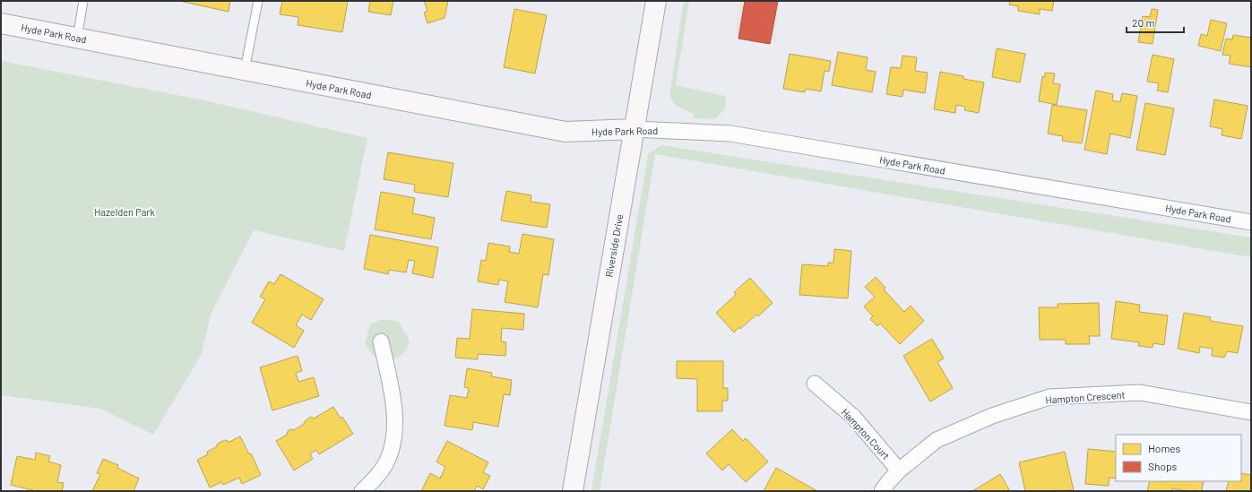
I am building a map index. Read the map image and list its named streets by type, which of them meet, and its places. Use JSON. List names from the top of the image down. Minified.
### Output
{"streets":{"main road":["Hyde Park Road","Riverside Drive"],"street":["Hampton Crescent","Hampton Court"]},"crossings":[["Hyde Park Road","Riverside Drive"],["Hampton Crescent","Hampton Court"]],"parks":["Hazelden Park"],"legend":["Homes","Shops"],"scale_bar":"20 m"}
